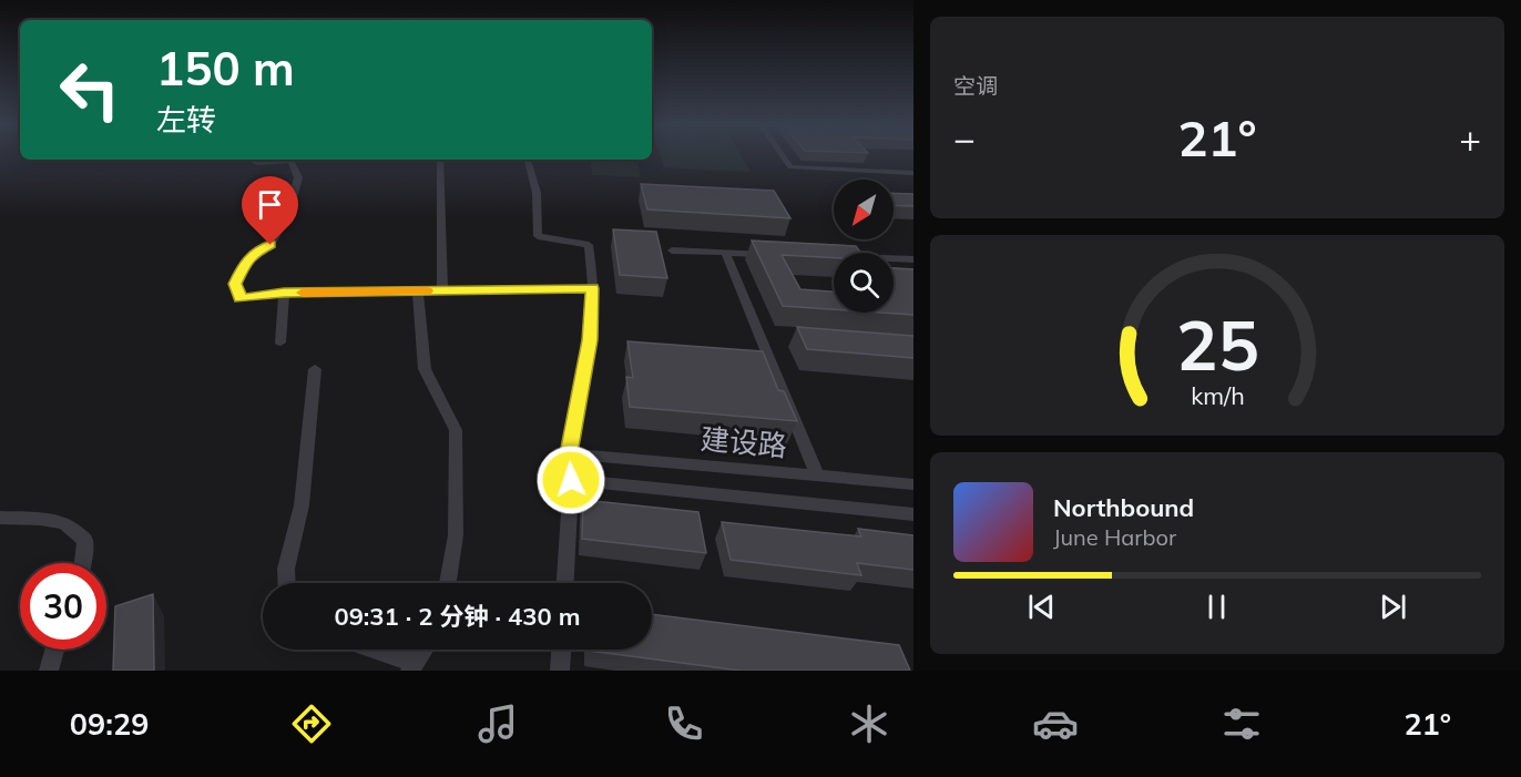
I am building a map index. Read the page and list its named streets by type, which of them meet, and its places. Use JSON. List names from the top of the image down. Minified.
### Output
{"streets":{"street":["建设路"]},"north":"bottom left","page":{"tile":"空调","turn":["150 m","左转"],"heat":["−","21°","+"],"song":["Northbound","June Harbor"],"limit":"30","trip":"09:31 · 2 分钟 · 430 m","tabs":["09:29","21°"],"gauge":["25","km/h"]}}
